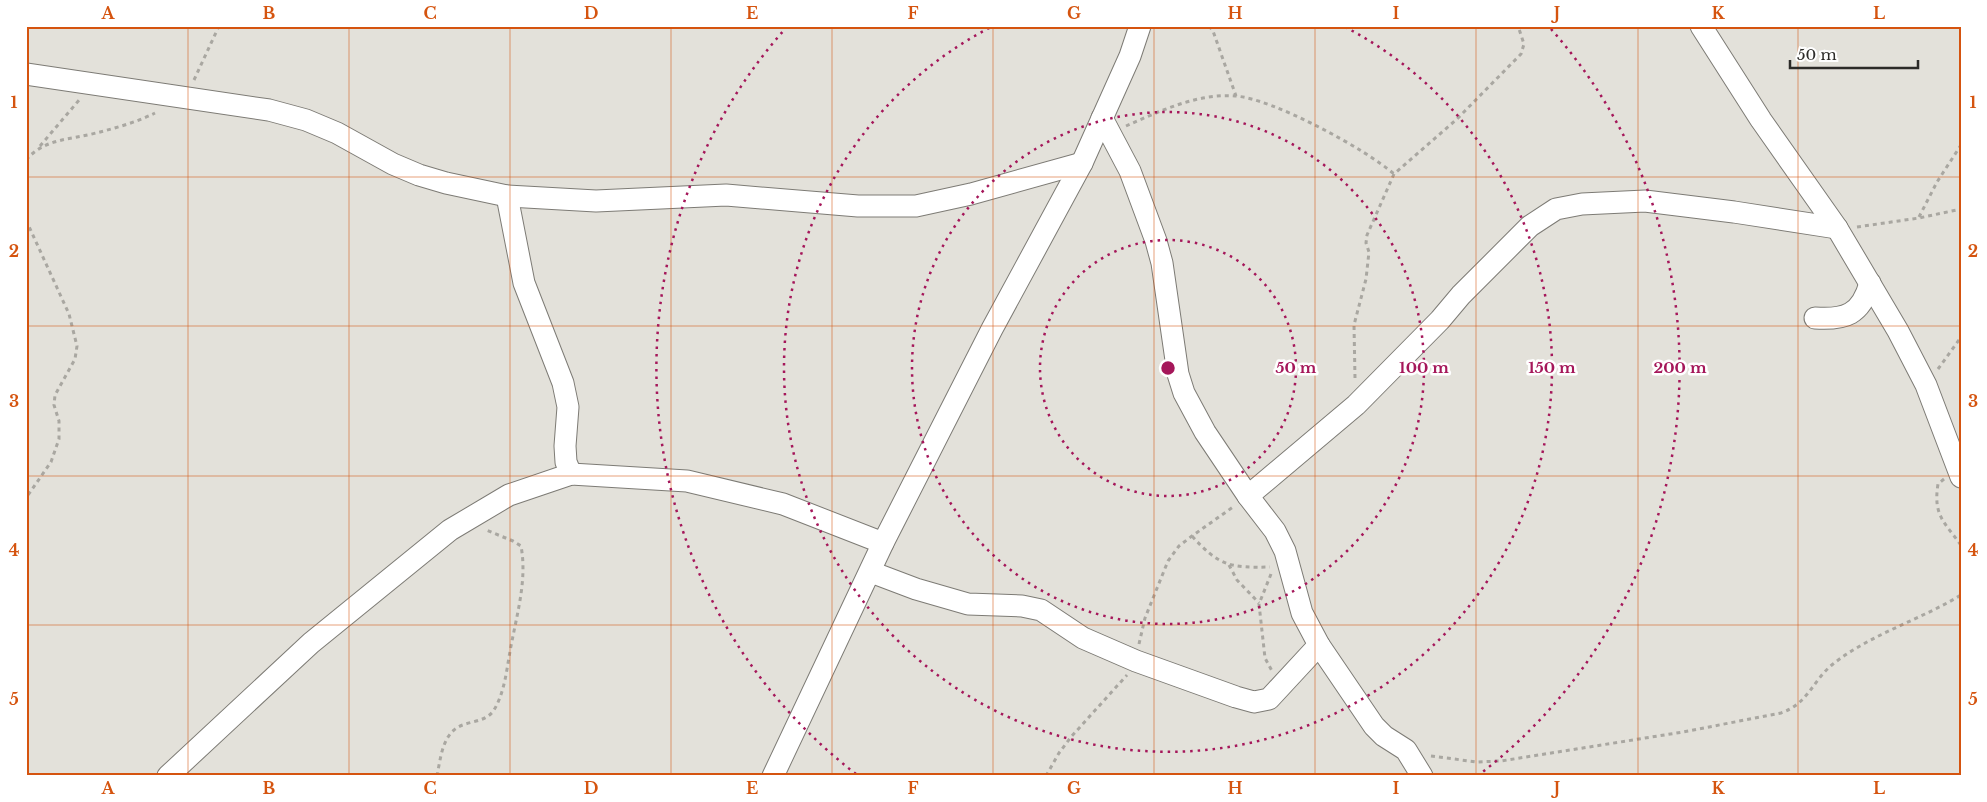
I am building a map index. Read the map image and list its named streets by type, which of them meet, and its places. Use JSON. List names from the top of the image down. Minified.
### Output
{"scale_bar":"50 m","grid":{"columns":["A","B","C","D","E","F","G","H","I","J","K","L"],"rows":["1","2","3","4","5"]},"rings":["50 m","100 m","150 m","200 m"]}
